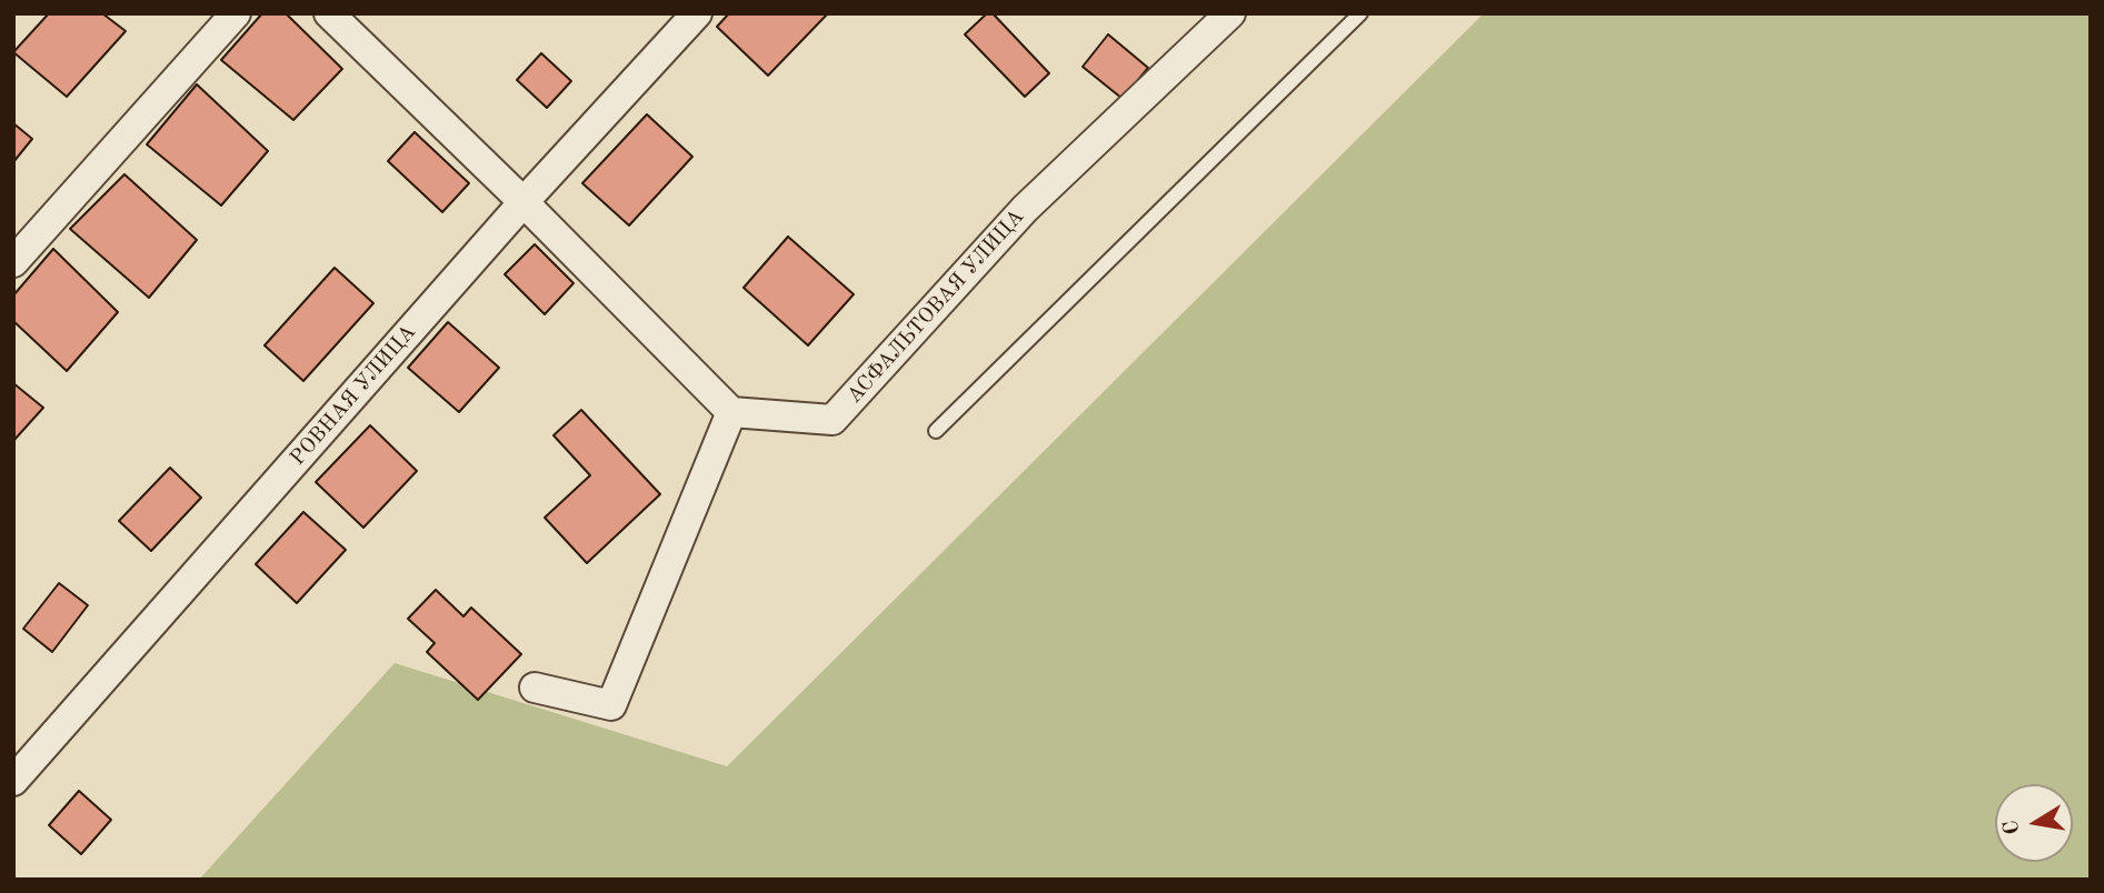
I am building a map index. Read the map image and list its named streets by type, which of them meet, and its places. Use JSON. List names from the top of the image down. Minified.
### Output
{"streets":{"street":["АСФАЛЬТОВАЯ УЛИЦА","РОВНАЯ УЛИЦА"]},"north":"left"}
